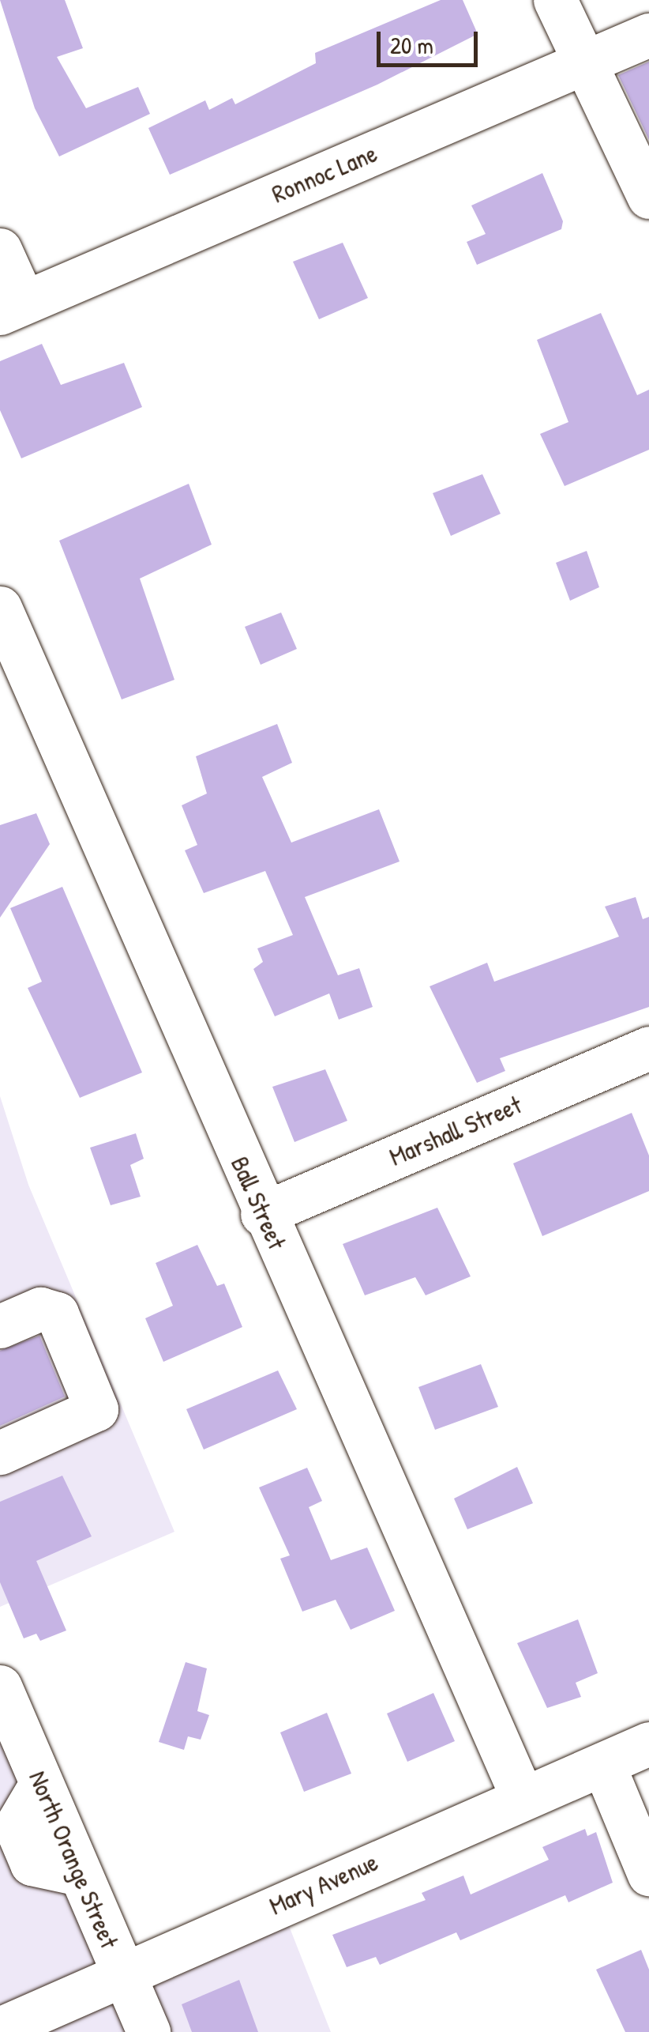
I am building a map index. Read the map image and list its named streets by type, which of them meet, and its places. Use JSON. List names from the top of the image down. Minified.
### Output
{"streets":{"street":["Ronnoc Lane","Marshall Street","Ball Street","North Orange Street","Mary Avenue"]},"crossings":[["Marshall Street","Ball Street"],["Ball Street","Mary Avenue"],["North Orange Street","Mary Avenue"]],"scale_bar":"20 m"}
